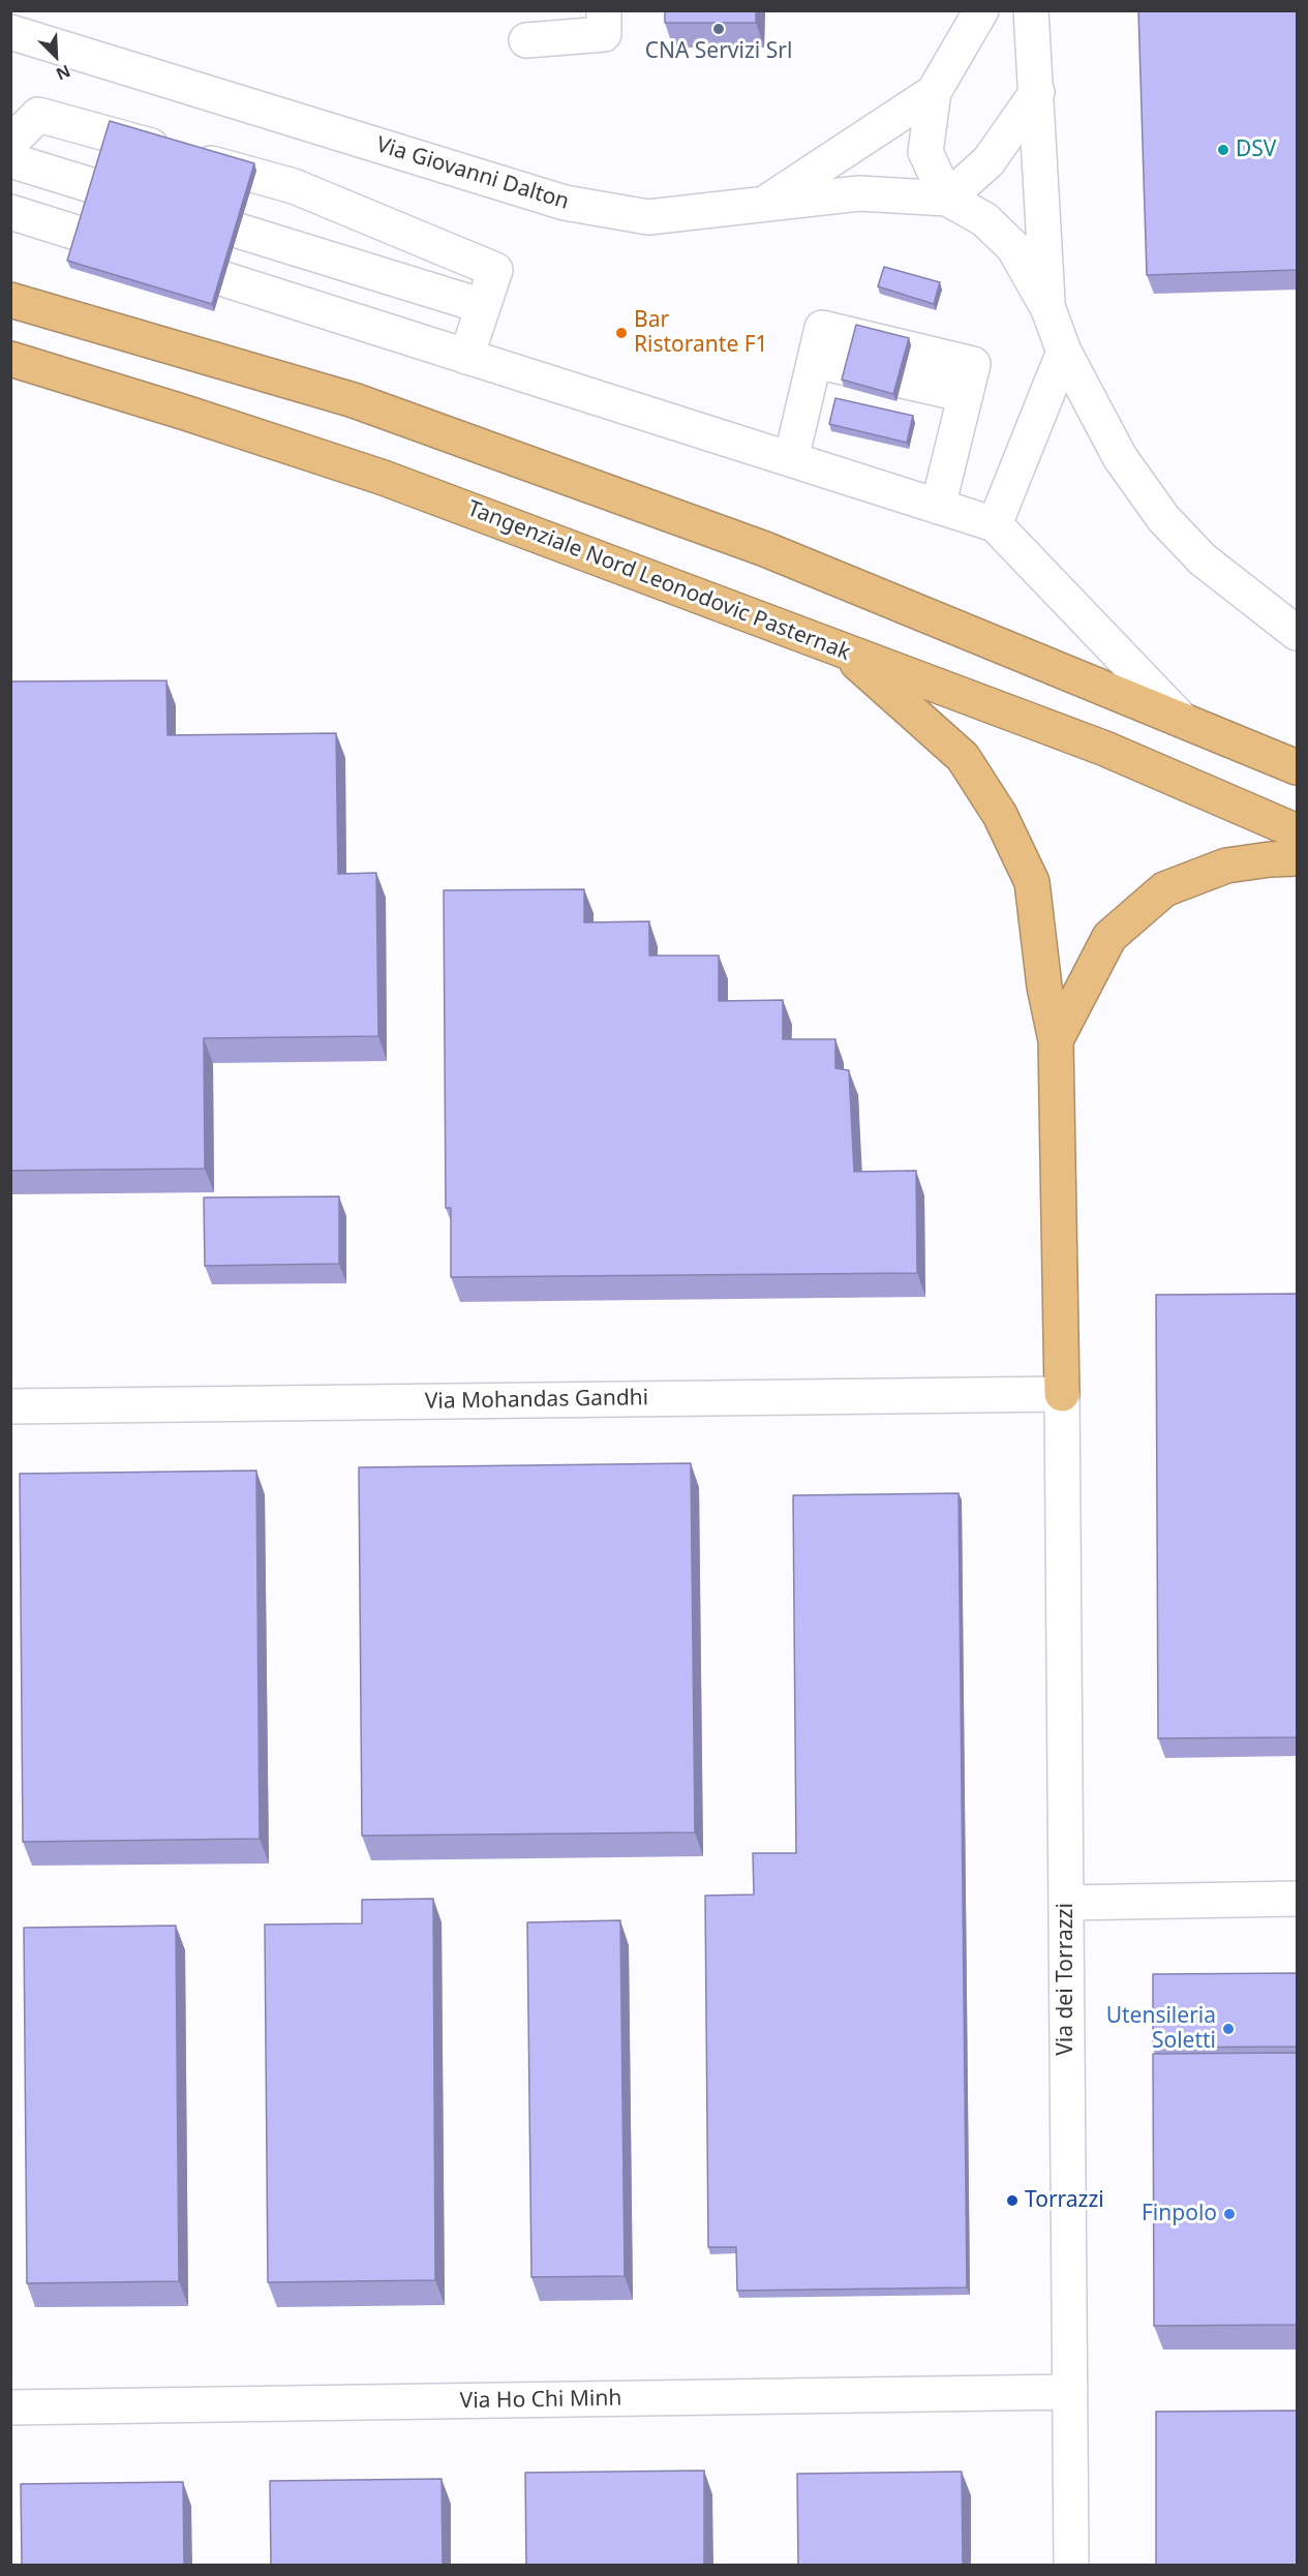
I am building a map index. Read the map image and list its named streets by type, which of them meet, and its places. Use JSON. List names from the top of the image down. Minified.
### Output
{"streets":{"highway":["Tangenziale Nord Leonodovic Pasternak"],"street":["Via Giovanni Dalton","Via Mohandas Gandhi","Via dei Torrazzi","Via Ho Chi Minh"]},"crossings":[["Via Mohandas Gandhi","Via dei Torrazzi"],["Via dei Torrazzi","Via Ho Chi Minh"]],"places":["CNA Servizi Srl","DSV","Bar Ristorante F1","Utensileria Soletti","Torrazzi","Finpolo"],"north":"bottom right"}
